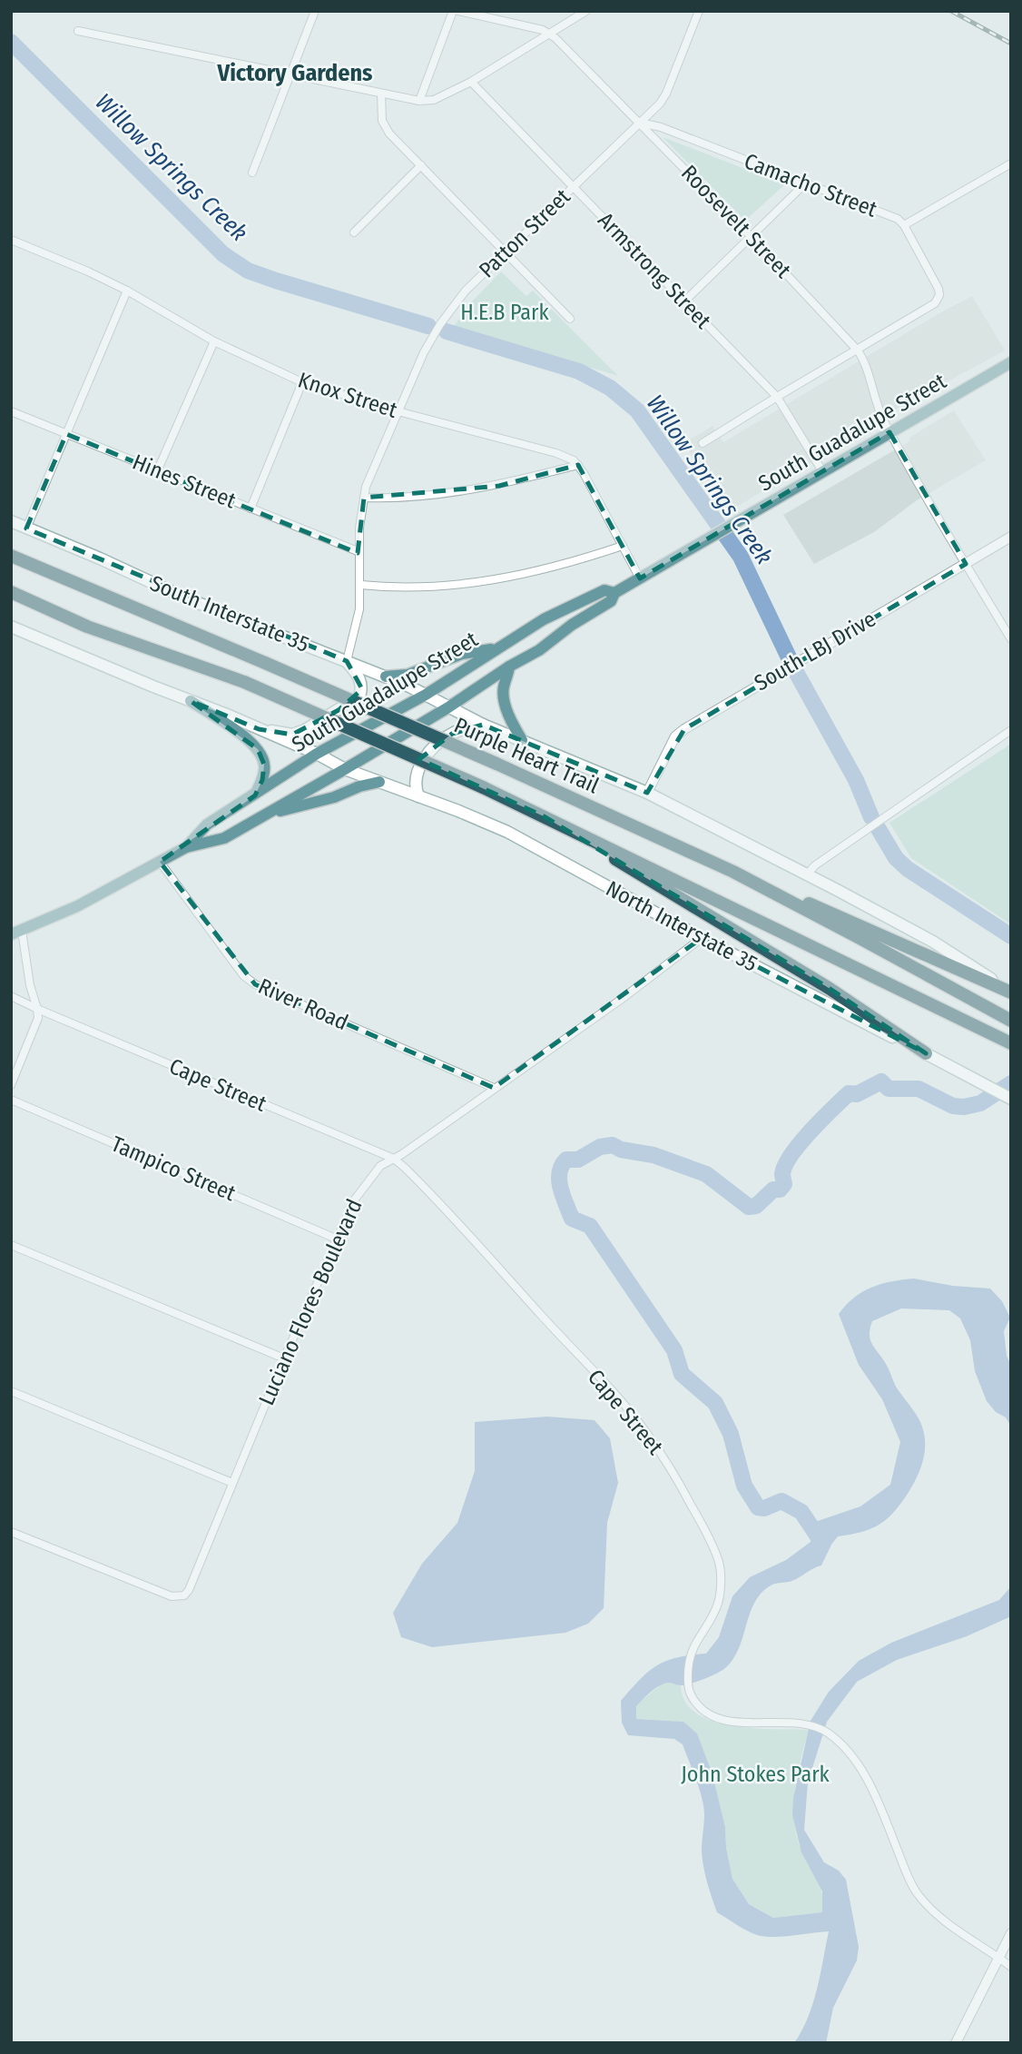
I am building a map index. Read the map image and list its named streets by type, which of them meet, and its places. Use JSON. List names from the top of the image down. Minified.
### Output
{"streets":{"highway":["Purple Heart Trail"],"main road":["South Guadalupe Street","South Interstate 35","North Interstate 35"],"street":["Camacho Street","Roosevelt Street","Patton Street","Armstrong Street","Knox Street","Hines Street","South LBJ Drive","River Road","Cape Street","Tampico Street","Luciano Flores Boulevard"]},"crossings":[["Camacho Street","Roosevelt Street"],["Camacho Street","Patton Street"],["Roosevelt Street","Patton Street"],["Roosevelt Street","South Guadalupe Street"],["Roosevelt Street","South LBJ Drive"],["Patton Street","Armstrong Street"],["Patton Street","Knox Street"],["Patton Street","Hines Street"],["Patton Street","South Interstate 35"],["Armstrong Street","South Guadalupe Street"],["South Guadalupe Street","South Interstate 35"],["South Guadalupe Street","North Interstate 35"],["South Guadalupe Street","River Road"],["North Interstate 35","Luciano Flores Boulevard"],["River Road","Luciano Flores Boulevard"],["Cape Street","Luciano Flores Boulevard"],["Tampico Street","Luciano Flores Boulevard"]],"districts":["Victory Gardens"],"water":["Willow Springs Creek"],"parks":["H.E.B Park","John Stokes Park"]}
